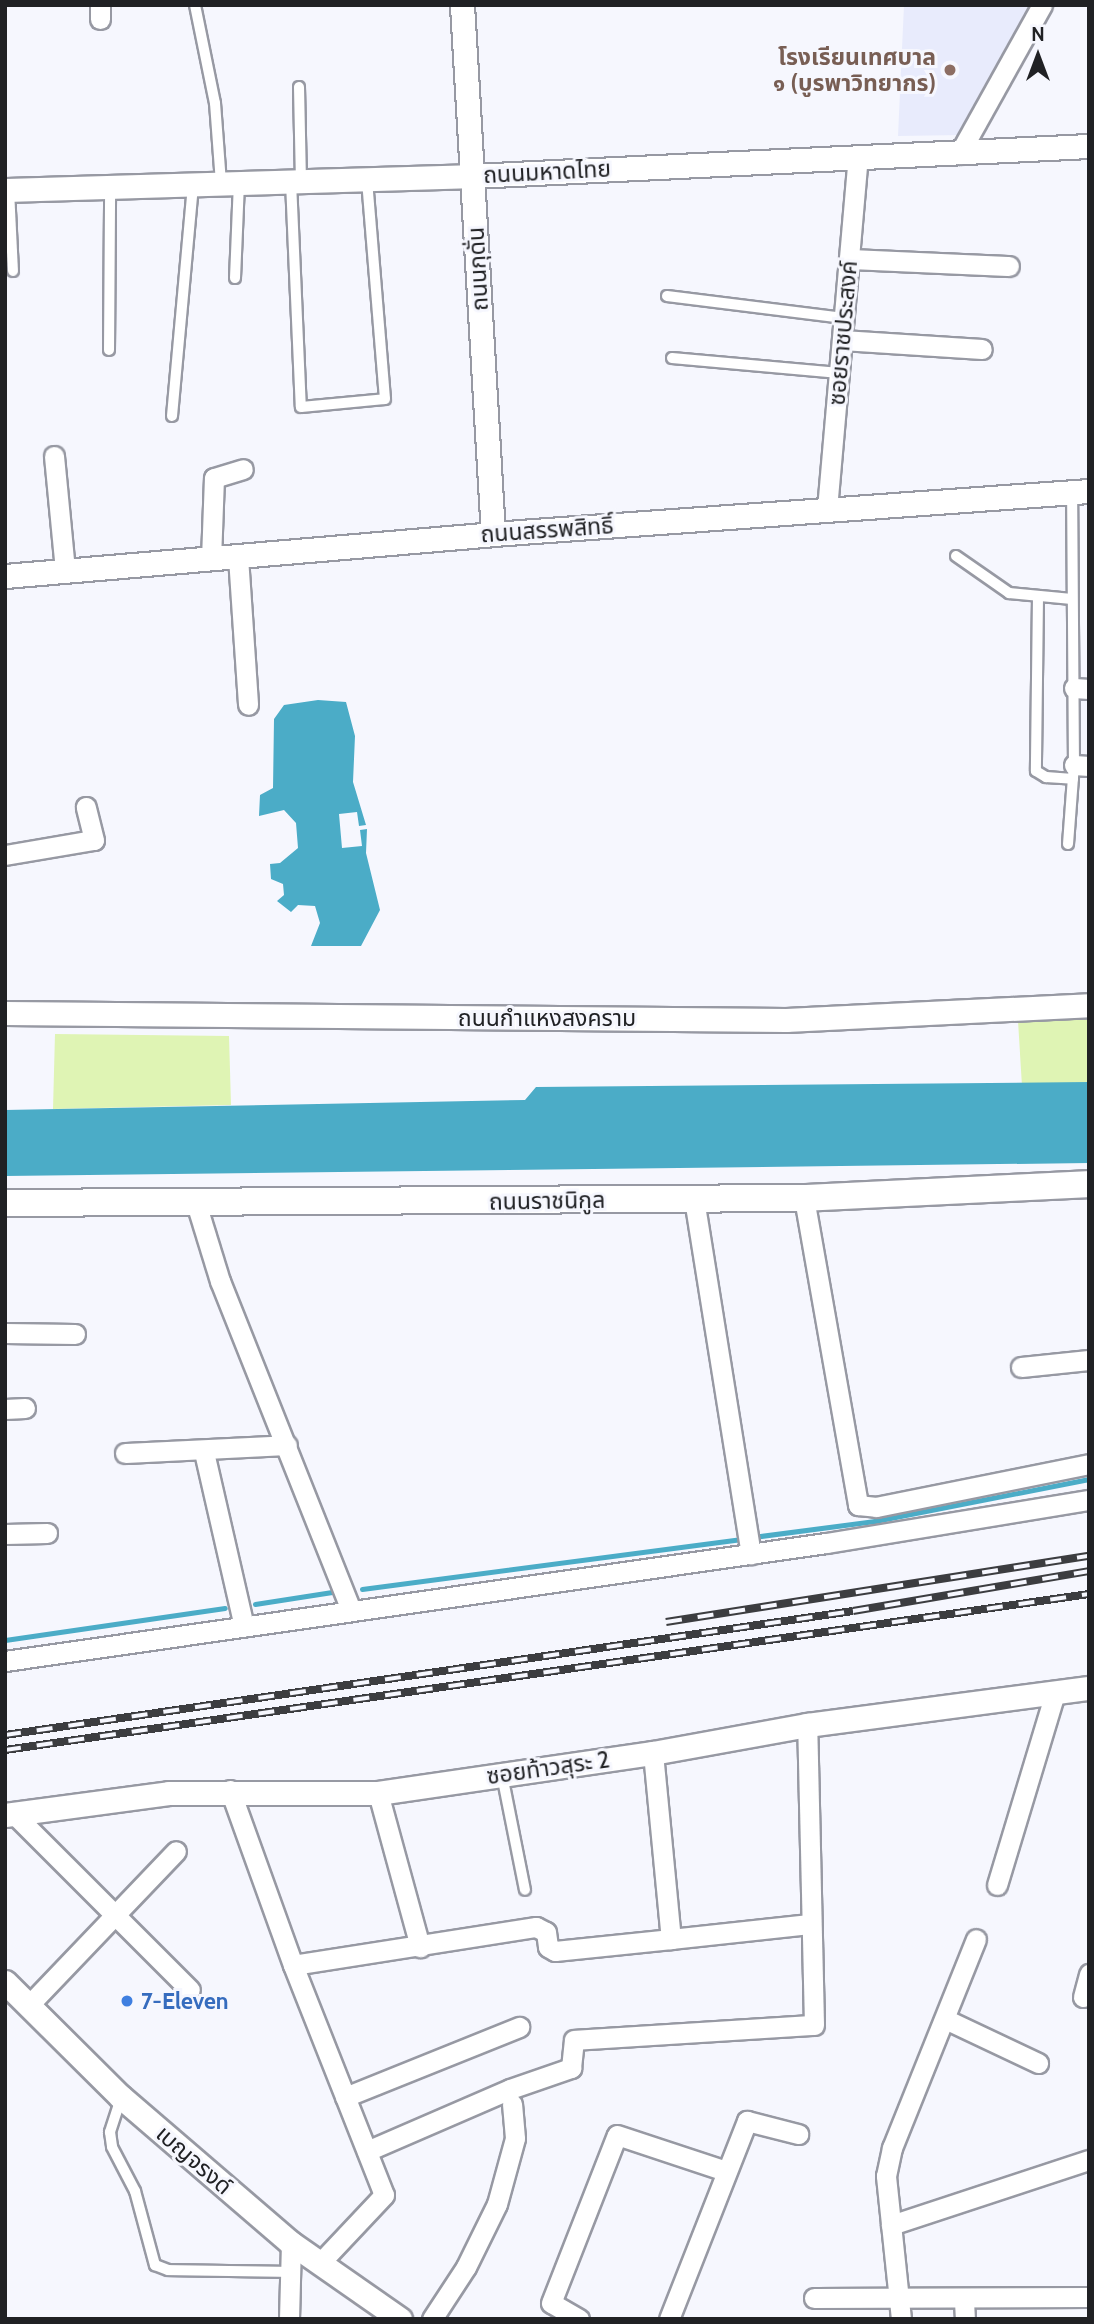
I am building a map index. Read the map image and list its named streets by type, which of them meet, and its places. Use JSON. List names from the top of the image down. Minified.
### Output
{"streets":{"main road":["ถนนราชนิกูล"],"street":["ถนนมหาดไทย","ถนนกุดั่น","ซอยราชประสงค์","ถนนสรรพสิทธิ์","ถนนกำแหงสงคราม","ซอยท้าวสุระ 2","เบญจรงด์"]},"crossings":[["ถนนมหาดไทย","ถนนกุดั่น"],["ถนนมหาดไทย","ซอยราชประสงค์"],["ถนนกุดั่น","ถนนสรรพสิทธิ์"],["ซอยราชประสงค์","ถนนสรรพสิทธิ์"]],"places":["โรงเรียนเทศบาล ๑ (บูรพาวิทยากร)","7-Eleven"],"north":"top"}
